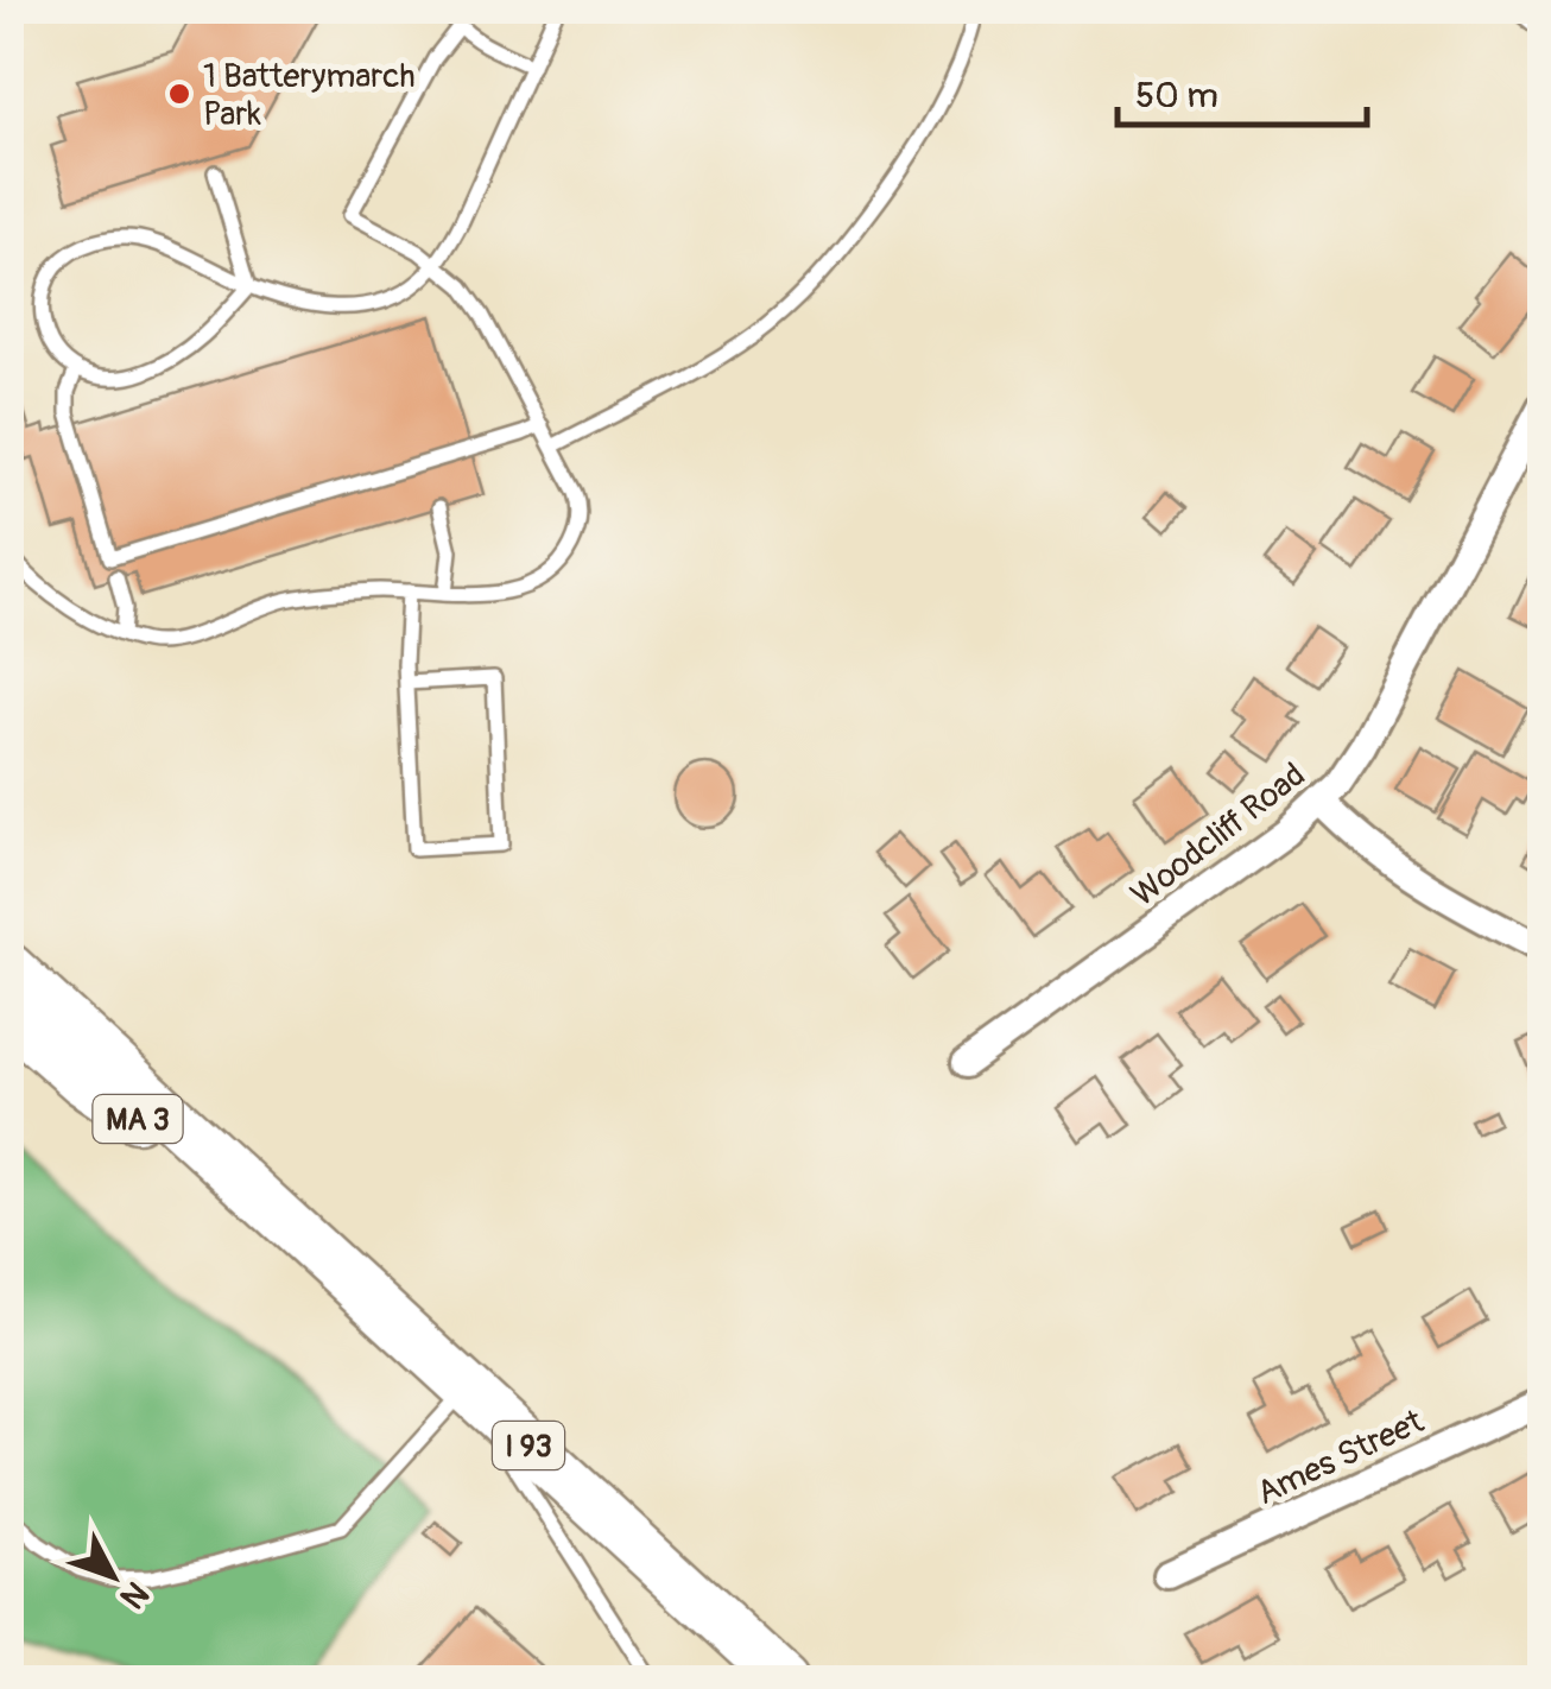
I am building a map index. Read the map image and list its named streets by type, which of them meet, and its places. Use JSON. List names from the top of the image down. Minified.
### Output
{"streets":{"highway":["MA 3","I 93"],"street":["Woodcliff Road","Ames Street"]},"crossings":[["MA 3","I 93"]],"places":["1 Batterymarch Park"],"scale_bar":"50 m","north":"bottom right"}
